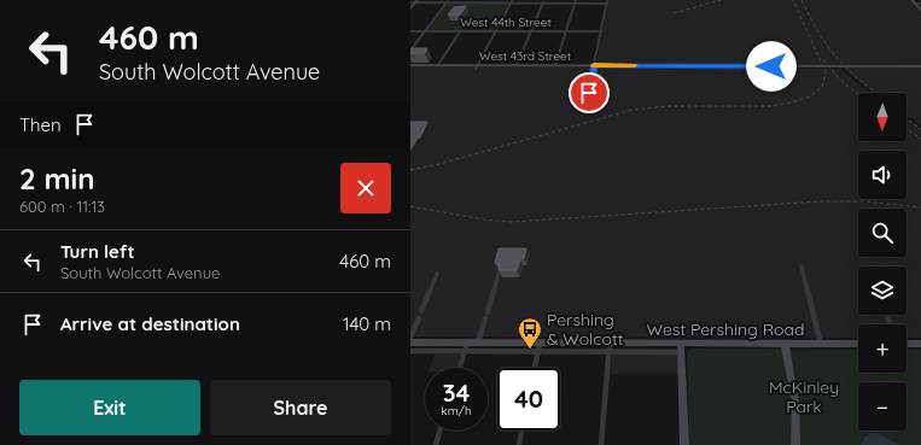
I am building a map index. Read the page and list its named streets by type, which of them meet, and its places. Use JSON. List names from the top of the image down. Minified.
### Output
{"streets":{"street":["West 44th Street","West 43rd Street","West Pershing Road"]},"parks":["McKinley Park"],"places":{"bus stop":["Pershing & Wolcott"]},"north":"bottom","page":{"turn":["460 m","South Wolcott Avenue"],"map_buttons":["+","−"],"then":"Then","heading":["2 min","600 m · 11:13"],"list":[{"name":"Turn left","note":"South Wolcott Avenue","value":"460 m"},{"name":"Arrive at destination","value":"140 m"}],"speed":"34 km/h","limit":"40","buttons":["Exit","Share"]}}
